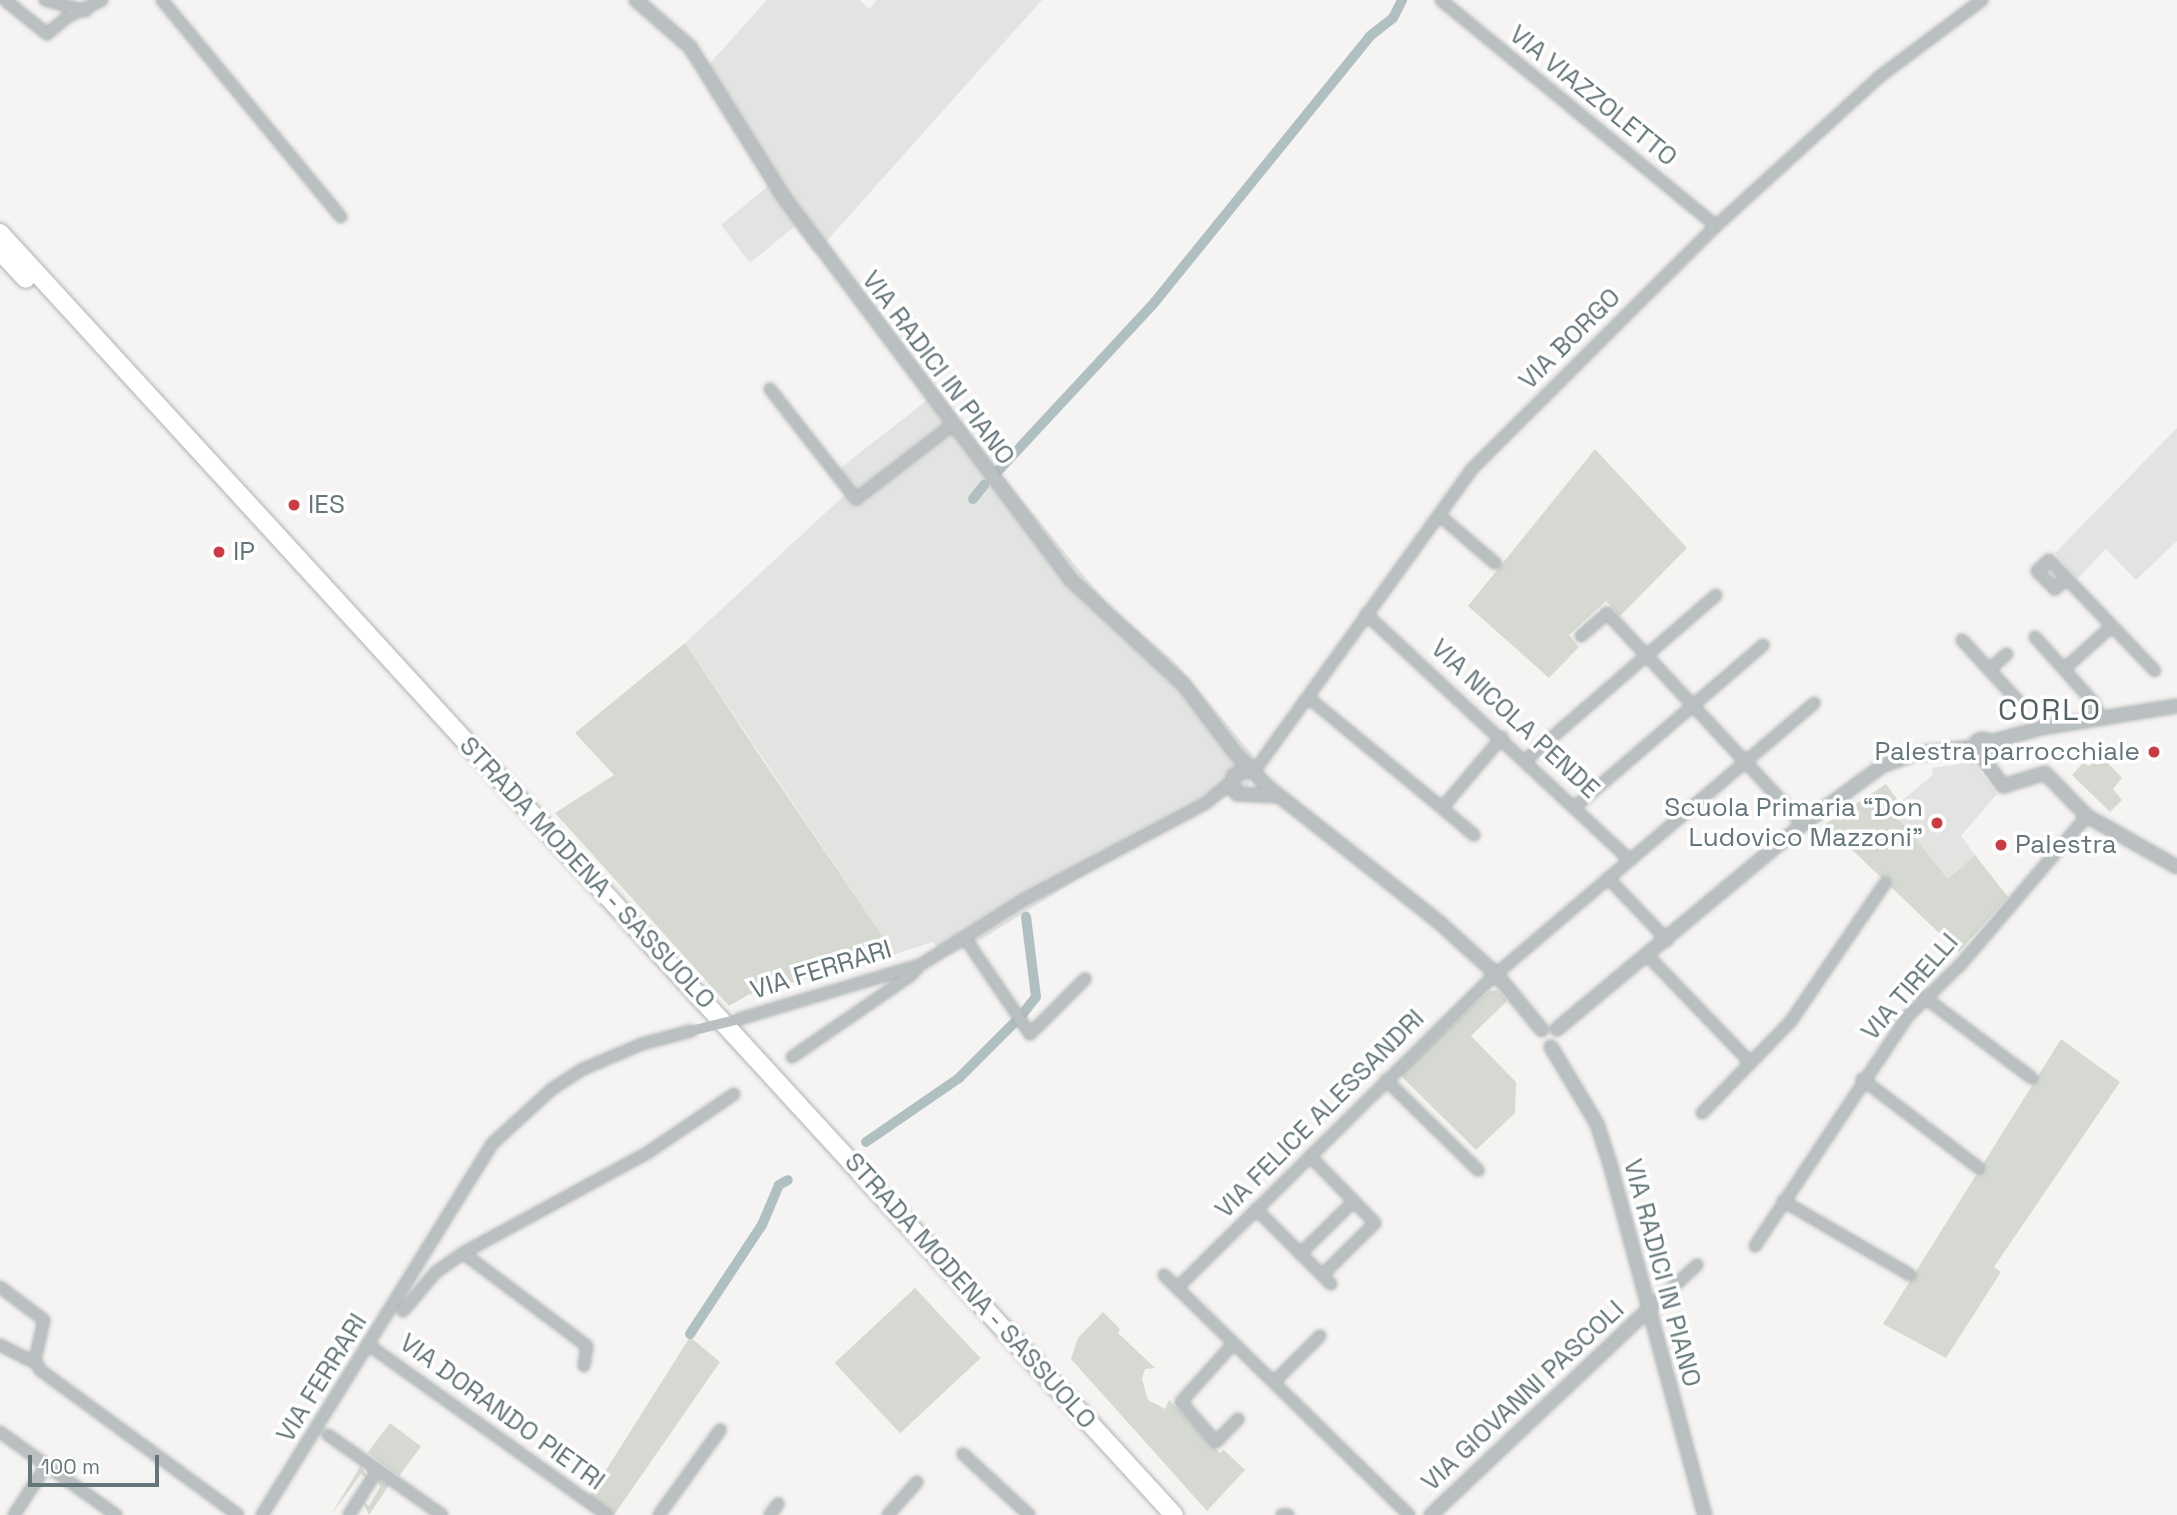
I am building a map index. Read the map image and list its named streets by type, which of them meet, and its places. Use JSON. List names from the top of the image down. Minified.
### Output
{"streets":{"highway":["STRADA MODENA - SASSUOLO"],"street":["VIA VIAZZOLETTO","VIA BORGO","VIA RADICI IN PIANO","VIA NICOLA PENDE","VIA FERRARI","VIA TIRELLI","VIA FELICE ALESSANDRI","VIA GIOVANNI PASCOLI","VIA DORANDO PIETRI"]},"crossings":[["VIA VIAZZOLETTO","VIA BORGO"],["VIA BORGO","VIA RADICI IN PIANO"],["VIA BORGO","VIA NICOLA PENDE"],["VIA RADICI IN PIANO","VIA FERRARI"],["VIA RADICI IN PIANO","VIA FELICE ALESSANDRI"],["VIA RADICI IN PIANO","VIA GIOVANNI PASCOLI"],["VIA NICOLA PENDE","VIA FELICE ALESSANDRI"],["VIA FERRARI","VIA DORANDO PIETRI"]],"districts":["CORLO"],"places":["IES","IP","Palestra parrocchiale","Scuola Primaria “Don Ludovico Mazzoni”","Palestra"],"scale_bar":"100 m"}
